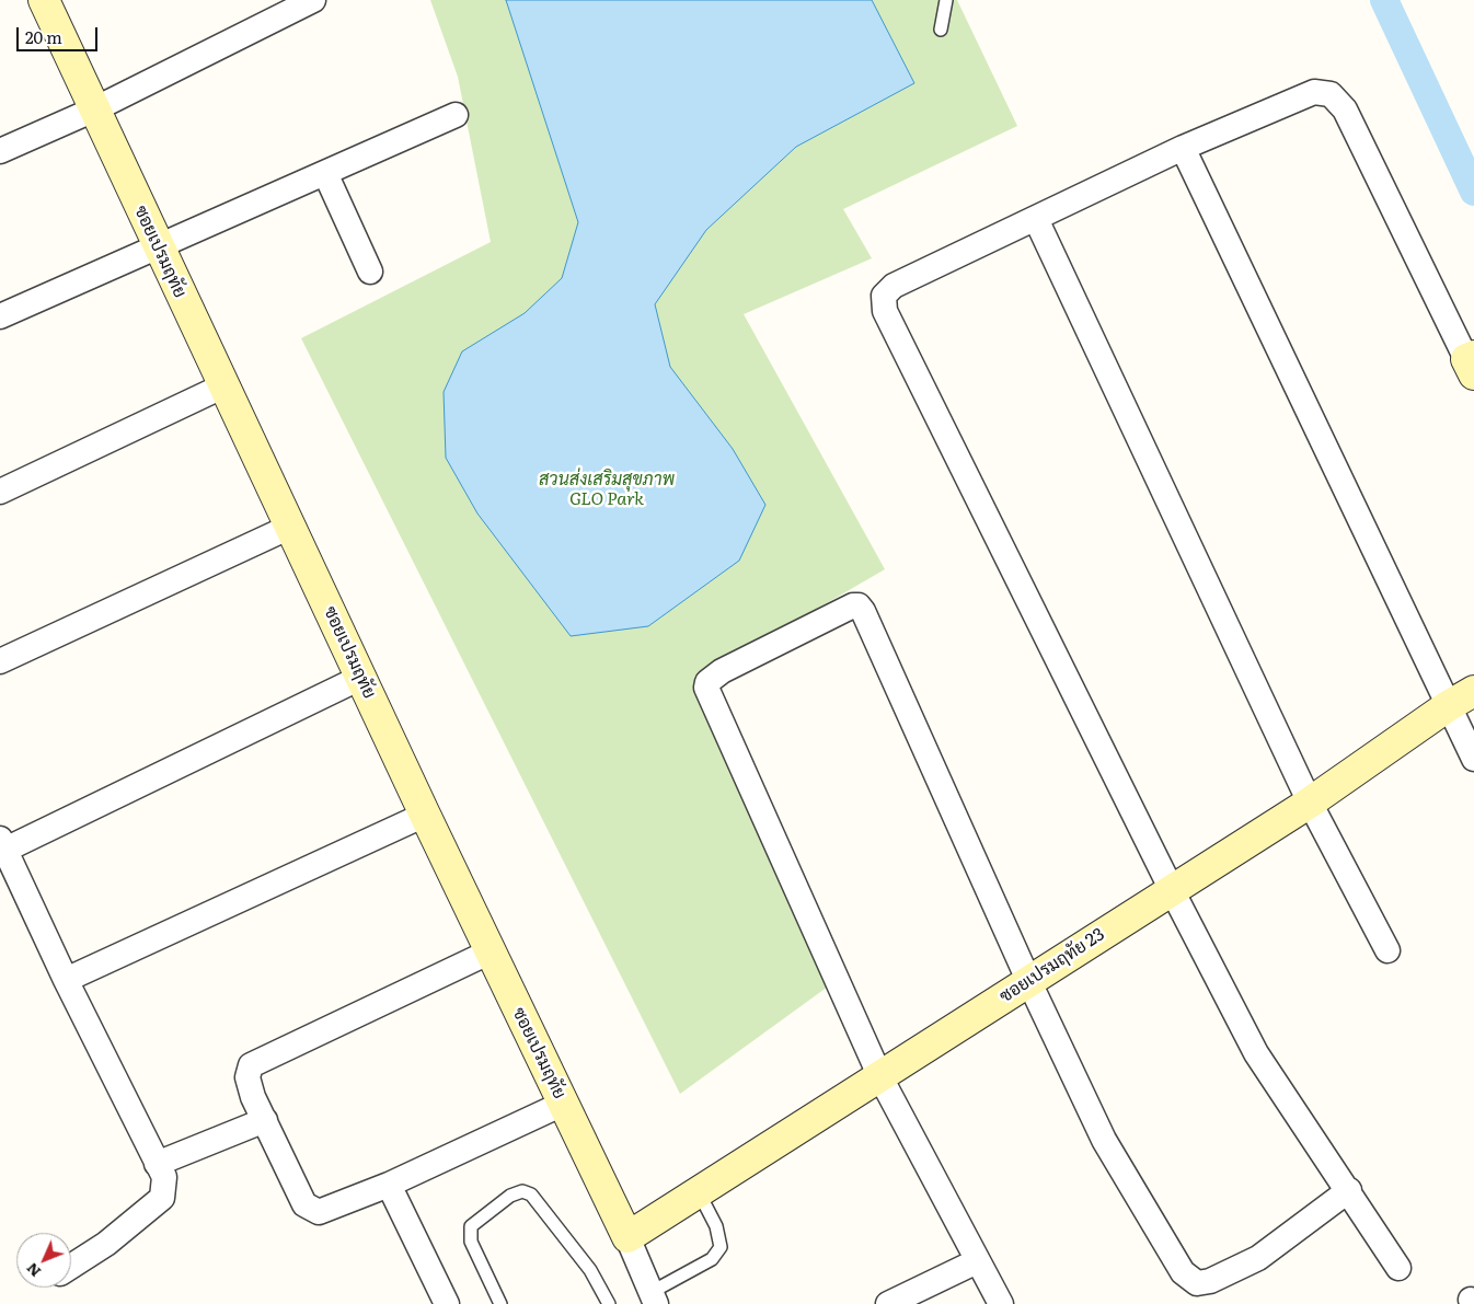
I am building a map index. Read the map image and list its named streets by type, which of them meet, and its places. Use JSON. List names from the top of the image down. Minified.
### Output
{"streets":{"street":["ซอยเปรมฤทัย","ซอยเปรมฤทัย 23"]},"crossings":[["ซอยเปรมฤทัย","ซอยเปรมฤทัย 23"]],"parks":["สวนส่งเสริมสุขภาพ GLO Park"],"scale_bar":"20 m","north":"bottom left"}
